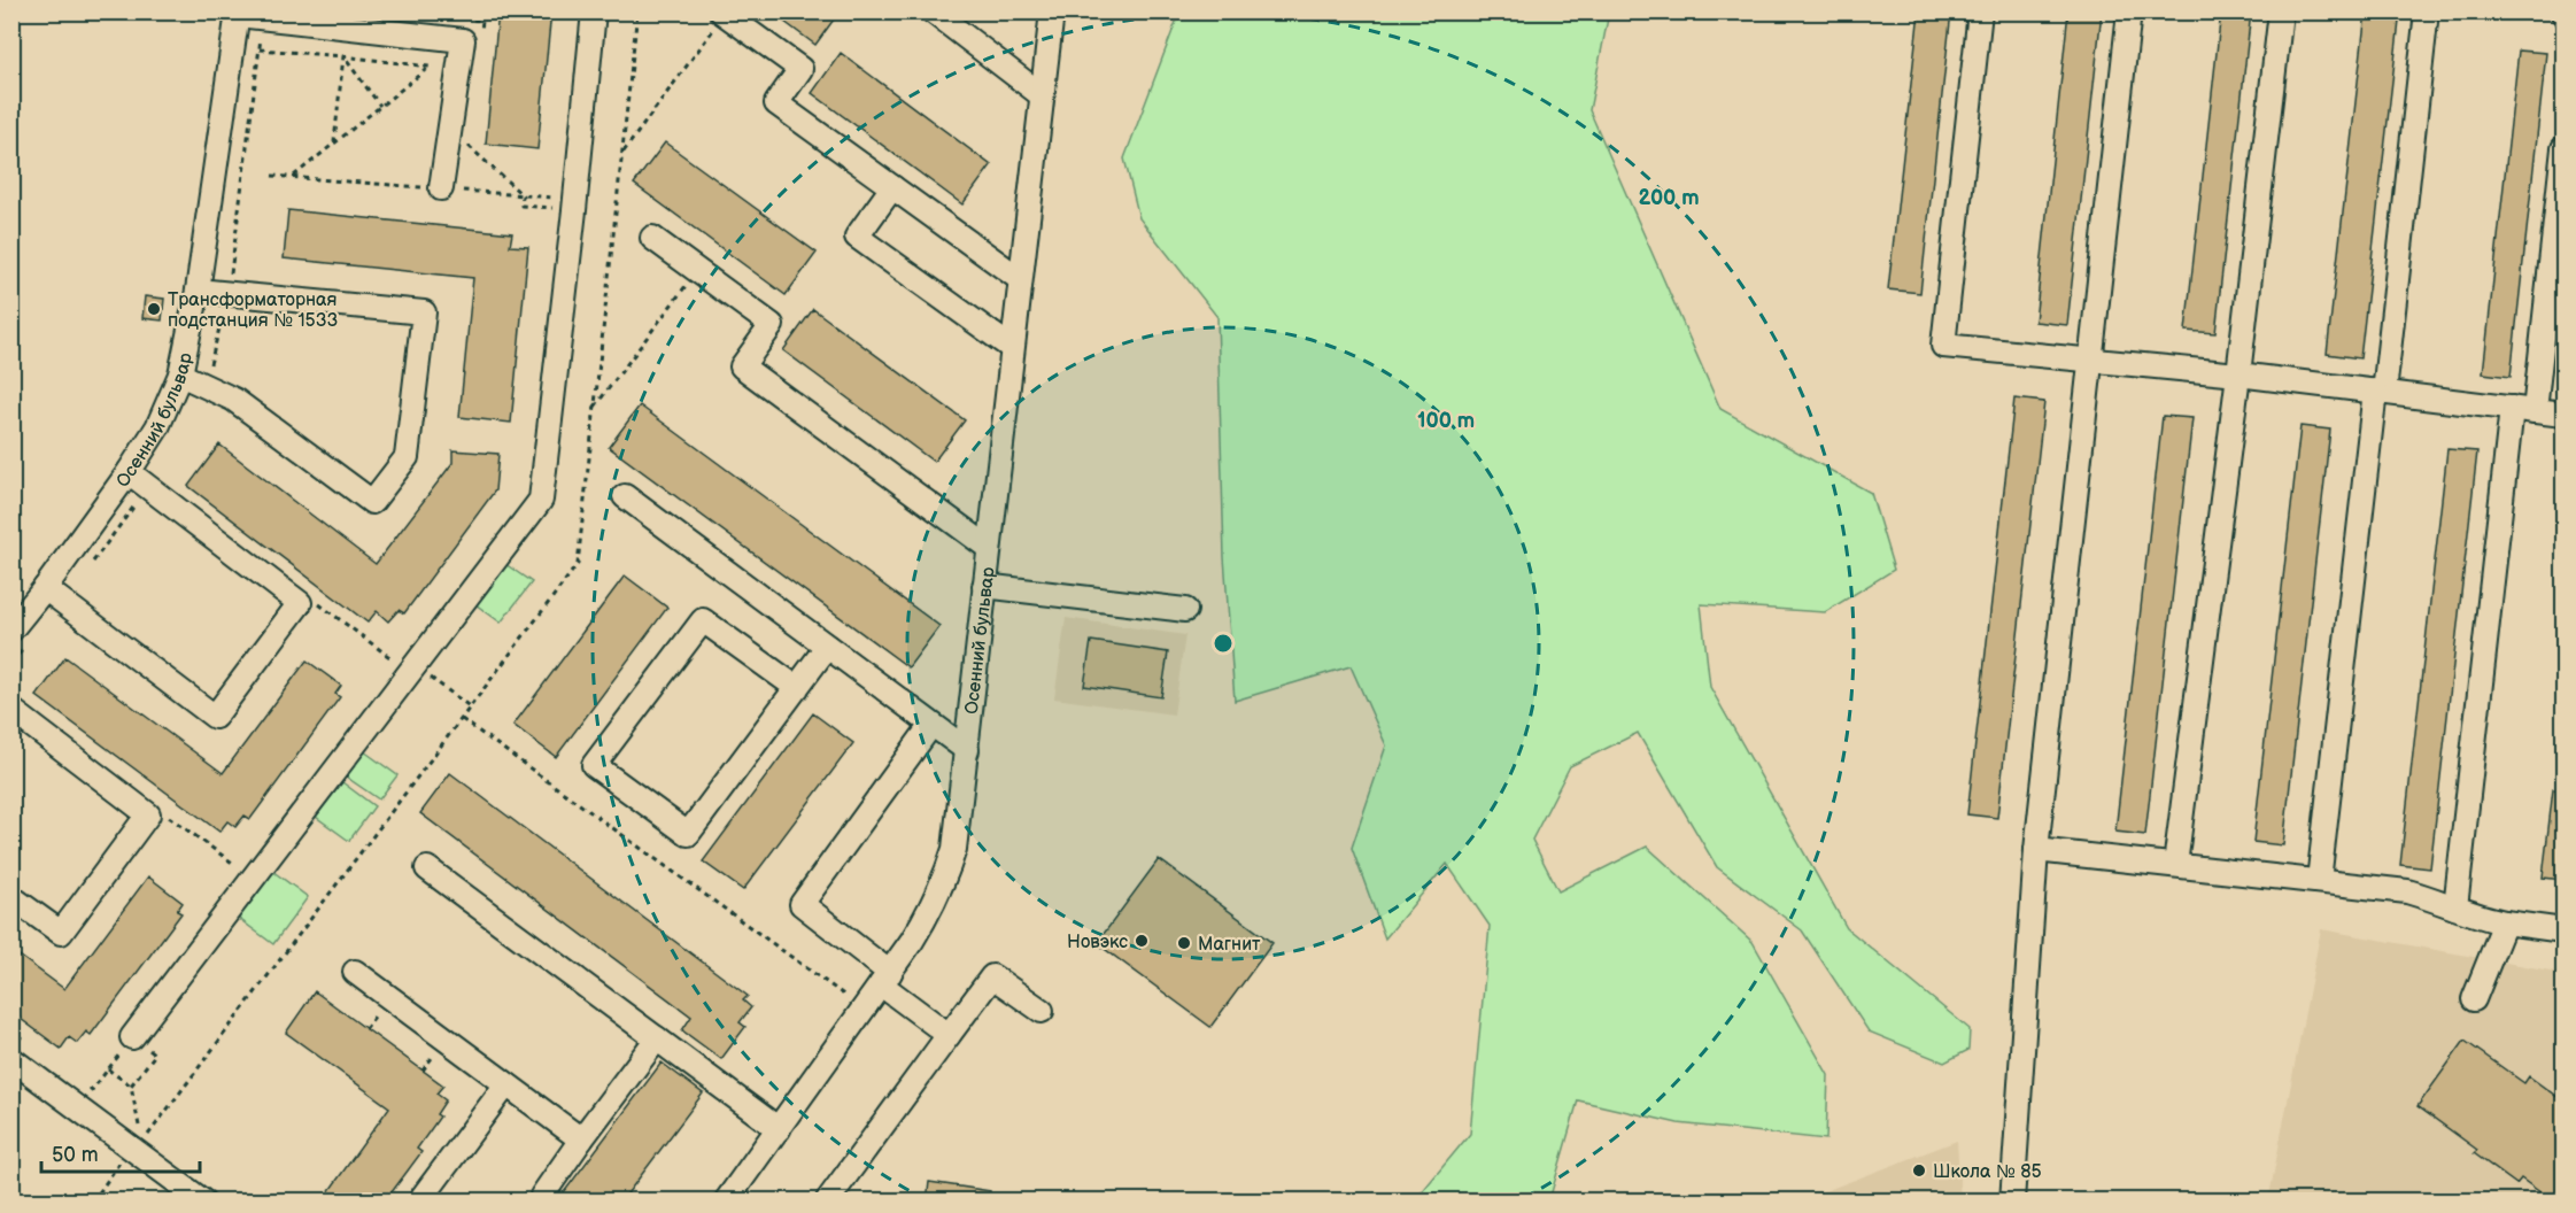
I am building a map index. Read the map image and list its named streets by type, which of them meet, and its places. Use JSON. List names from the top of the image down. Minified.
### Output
{"streets":{"street":["Осенний бульвар"]},"places":["Трансформаторная подстанция № 1533","Новэкс","Магнит","Школа № 85"],"scale_bar":"50 m","rings":["200 m","100 m"]}
